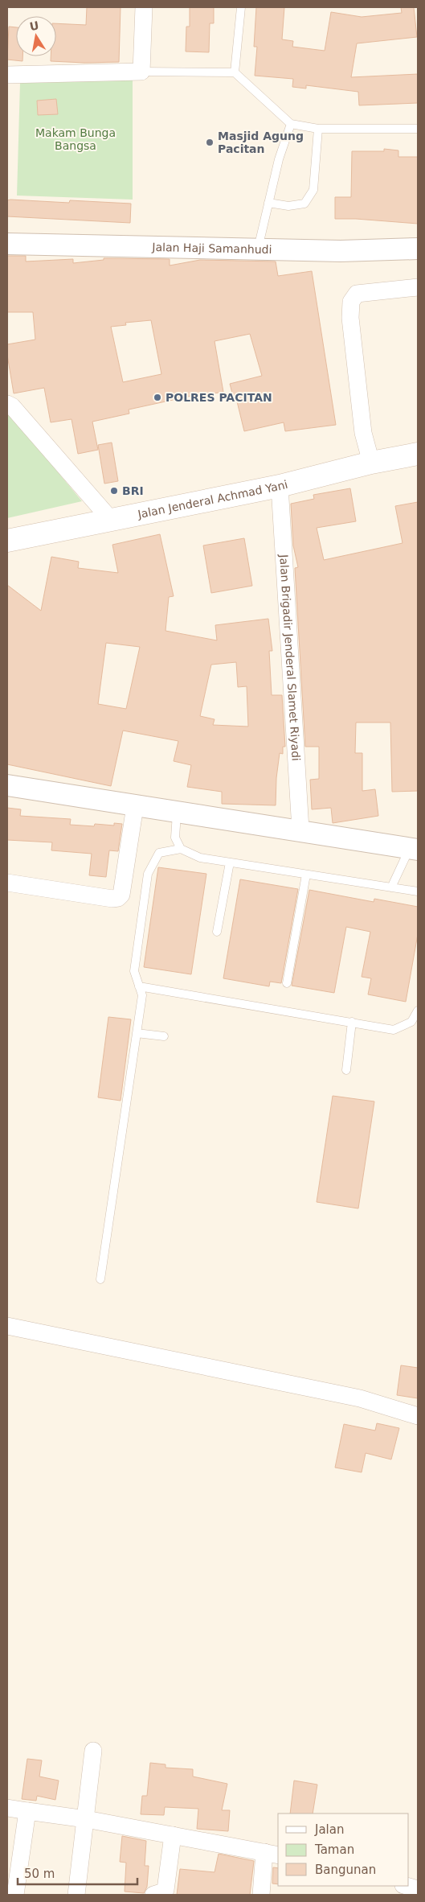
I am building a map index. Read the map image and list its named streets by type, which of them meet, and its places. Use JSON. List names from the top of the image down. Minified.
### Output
{"streets":{"main road":["Jalan Jenderal Achmad Yani"],"street":["Jalan Haji Samanhudi","Jalan Brigadir Jenderal Slamet Riyadi"]},"crossings":[["Jalan Jenderal Achmad Yani","Jalan Brigadir Jenderal Slamet Riyadi"]],"parks":["Makam Bunga Bangsa"],"places":["Masjid Agung Pacitan","POLRES PACITAN","BRI"],"legend":["Jalan","Taman","Bangunan"],"scale_bar":"50 m","north":"top"}
